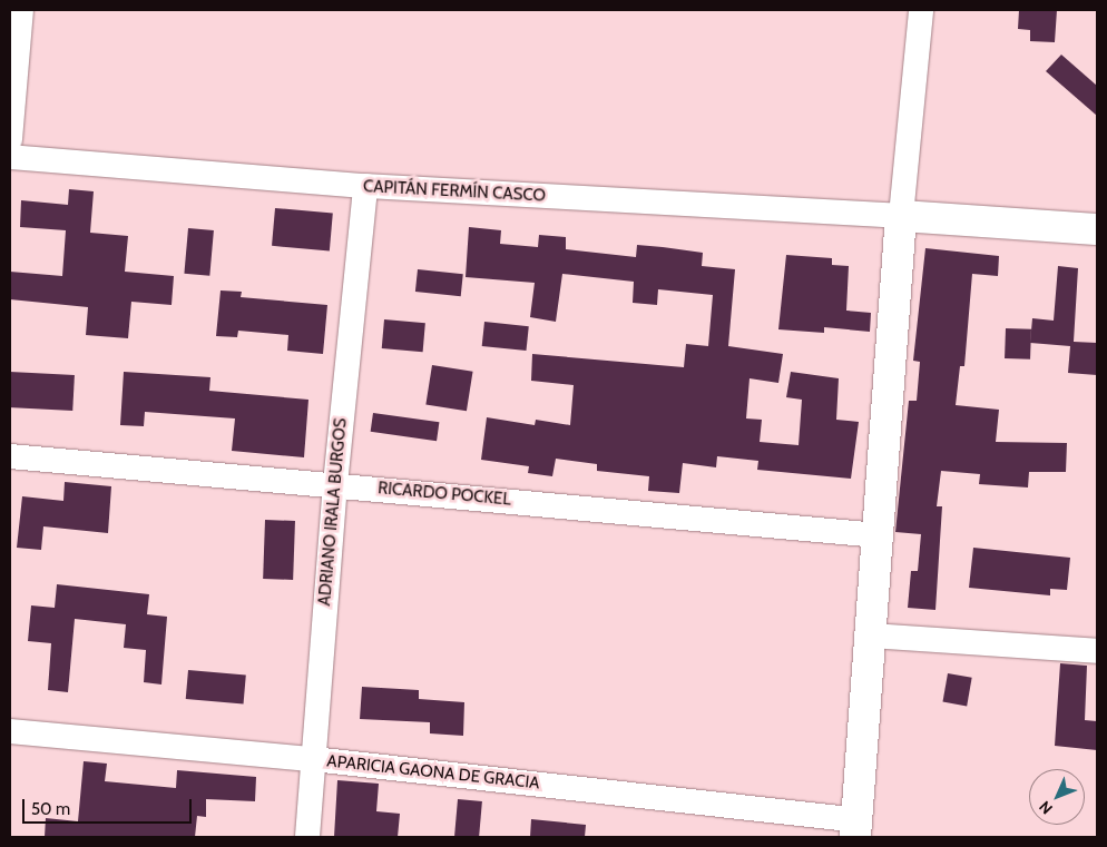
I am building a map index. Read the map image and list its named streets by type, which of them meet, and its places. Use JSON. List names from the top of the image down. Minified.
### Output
{"streets":{"street":["CAPITÁN FERMÍN CASCO","RICARDO POCKEL","ADRIANO IRALA BURGOS","APARICIA GAONA DE GRACIA"]},"crossings":[["CAPITÁN FERMÍN CASCO","ADRIANO IRALA BURGOS"],["RICARDO POCKEL","ADRIANO IRALA BURGOS"],["ADRIANO IRALA BURGOS","APARICIA GAONA DE GRACIA"]],"scale_bar":"50 m","north":"bottom left"}
